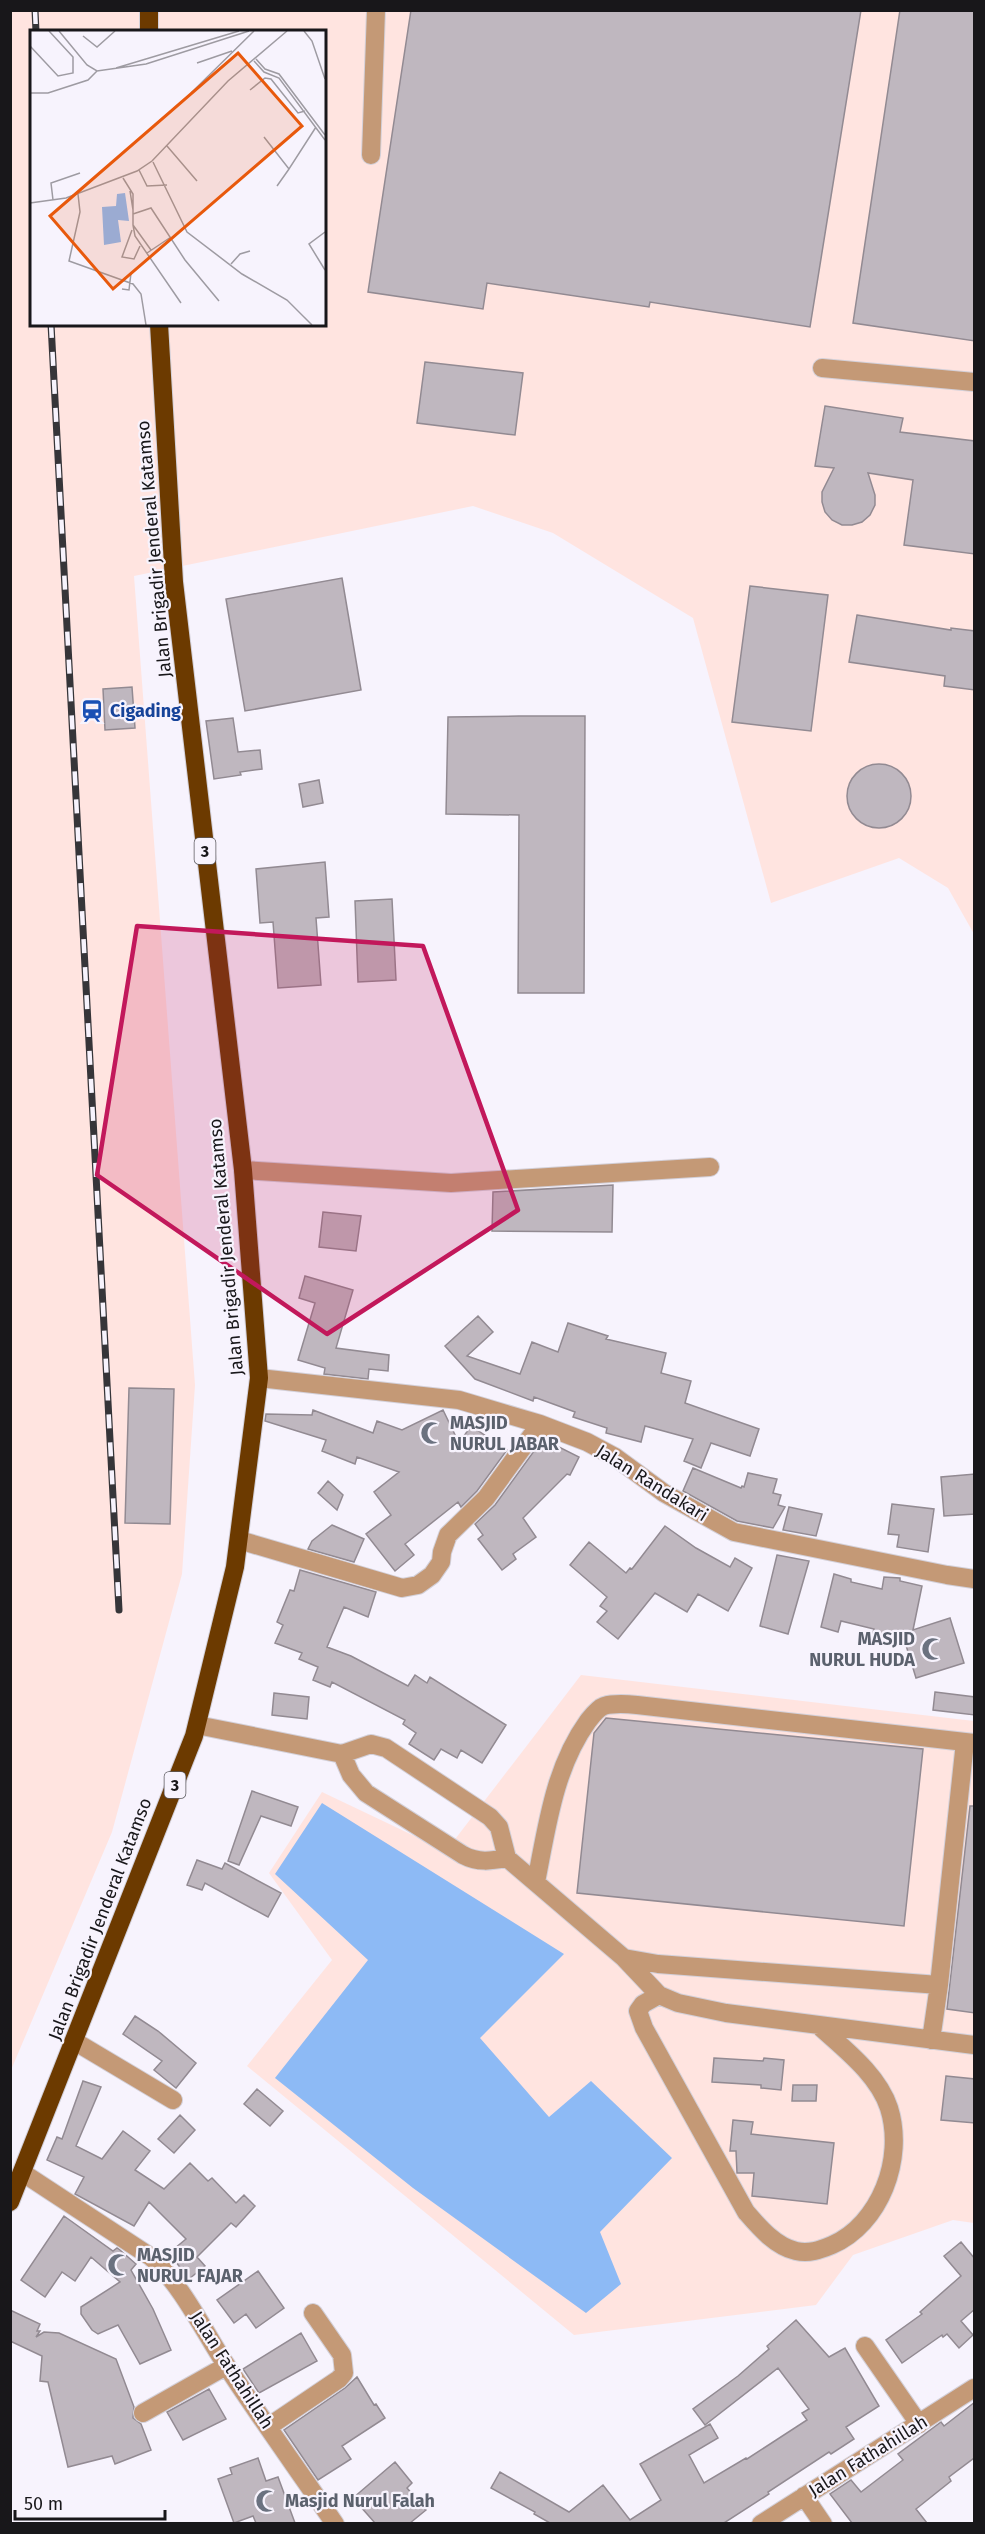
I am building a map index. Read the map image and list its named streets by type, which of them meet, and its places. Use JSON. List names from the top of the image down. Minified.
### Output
{"streets":{"highway":["Jalan Brigadir Jenderal Katamso","3"],"street":["Jalan Randakari","Jalan Fathahillah"]},"crossings":[["Jalan Brigadir Jenderal Katamso","Jalan Randakari"],["Jalan Brigadir Jenderal Katamso","Jalan Fathahillah"]],"places":{"station":["Cigading"],"mosque":["MASJID NURUL JABAR","MASJID NURUL HUDA","MASJID NURUL FAJAR","Masjid Nurul Falah"]},"scale_bar":"50 m"}
